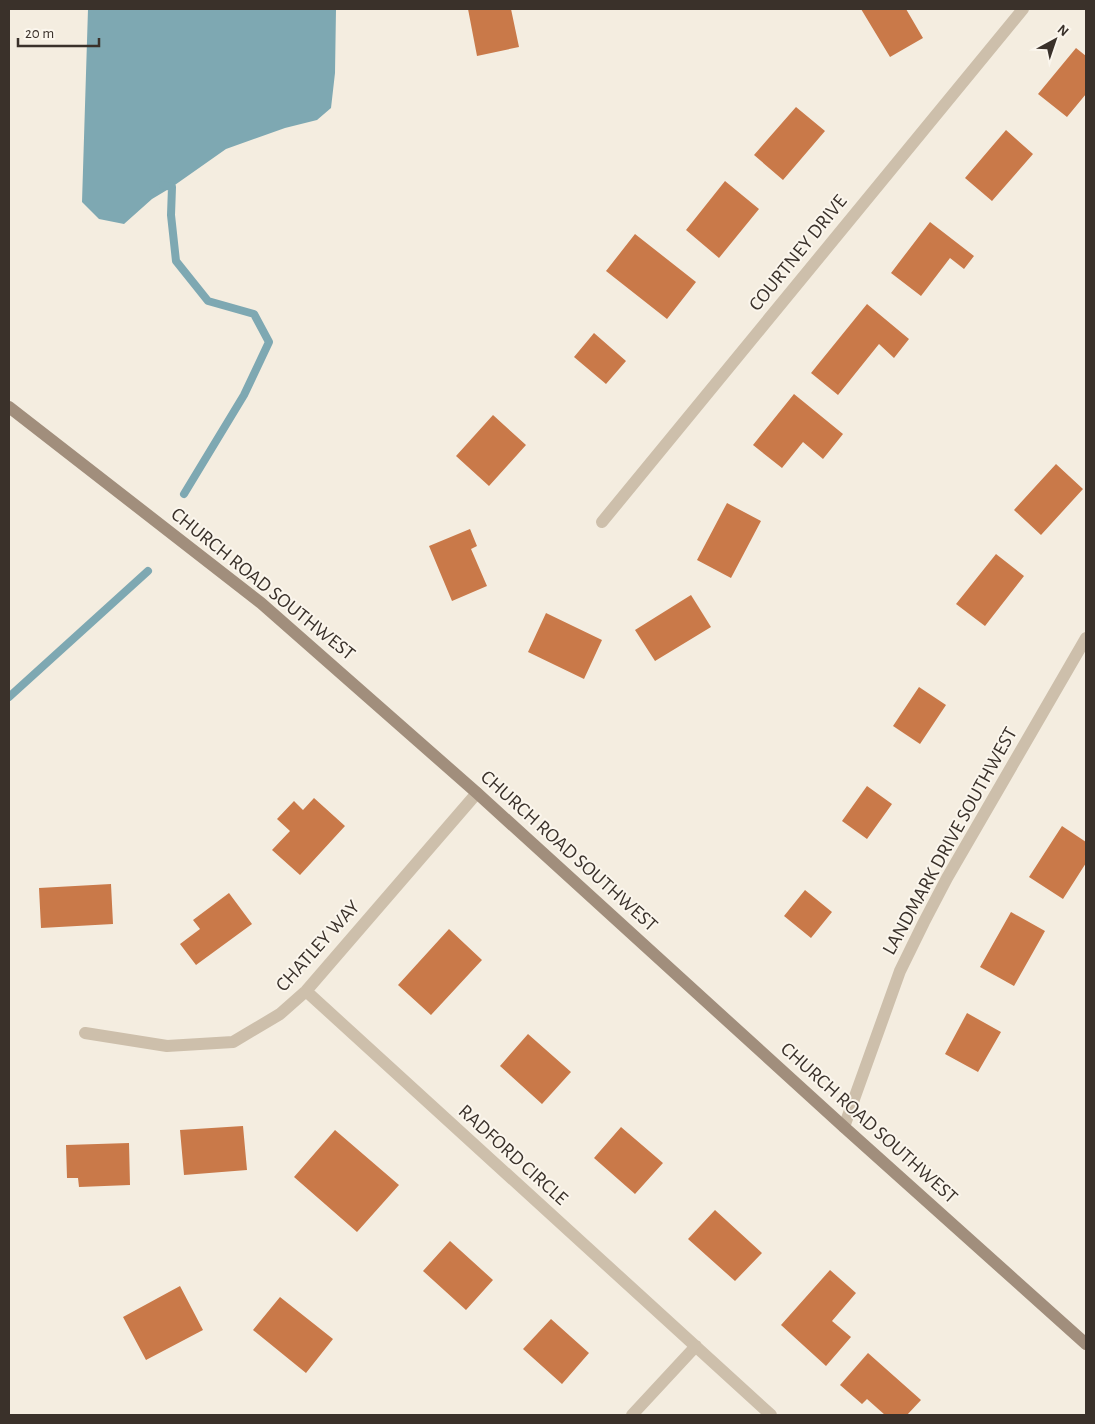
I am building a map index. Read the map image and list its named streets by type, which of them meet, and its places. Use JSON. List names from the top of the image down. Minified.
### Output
{"streets":{"street":["COURTNEY DRIVE","CHURCH ROAD SOUTHWEST","LANDMARK DRIVE SOUTHWEST","CHATLEY WAY","RADFORD CIRCLE"]},"crossings":[["CHURCH ROAD SOUTHWEST","LANDMARK DRIVE SOUTHWEST"],["CHURCH ROAD SOUTHWEST","CHATLEY WAY"],["CHATLEY WAY","RADFORD CIRCLE"]],"scale_bar":"20 m","north":"top right"}
